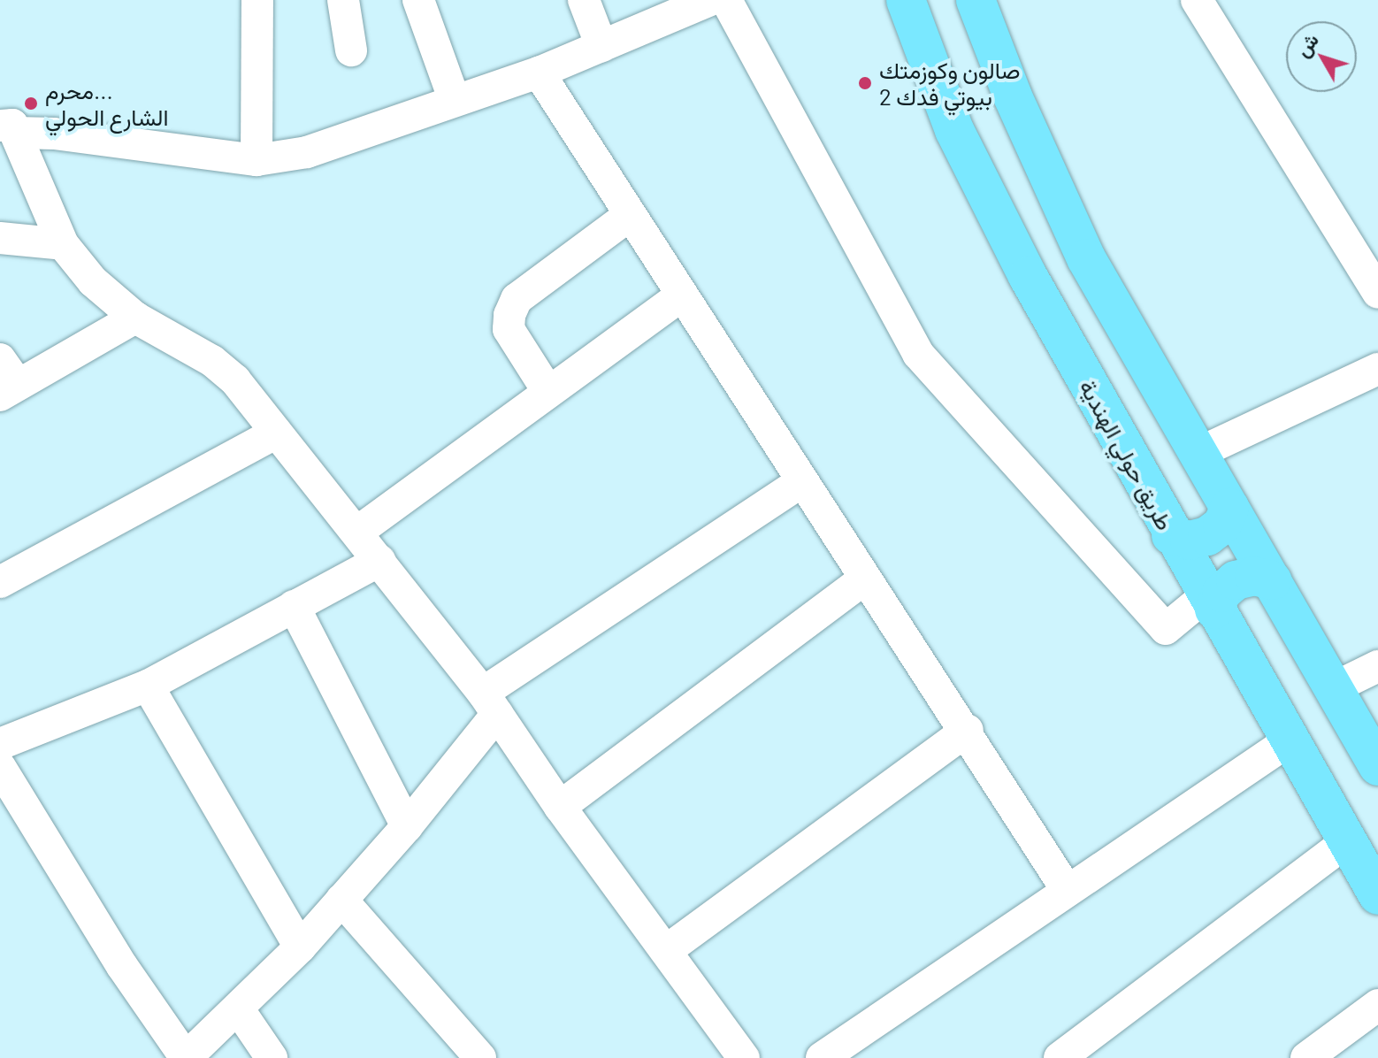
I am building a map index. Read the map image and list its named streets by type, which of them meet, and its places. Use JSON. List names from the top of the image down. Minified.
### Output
{"streets":{"highway":["طريق حولي الهندية"]},"places":["صالون وكوزمتك بيوتي فدك 2","محرم... الشارع الحولي"],"north":"top left"}
